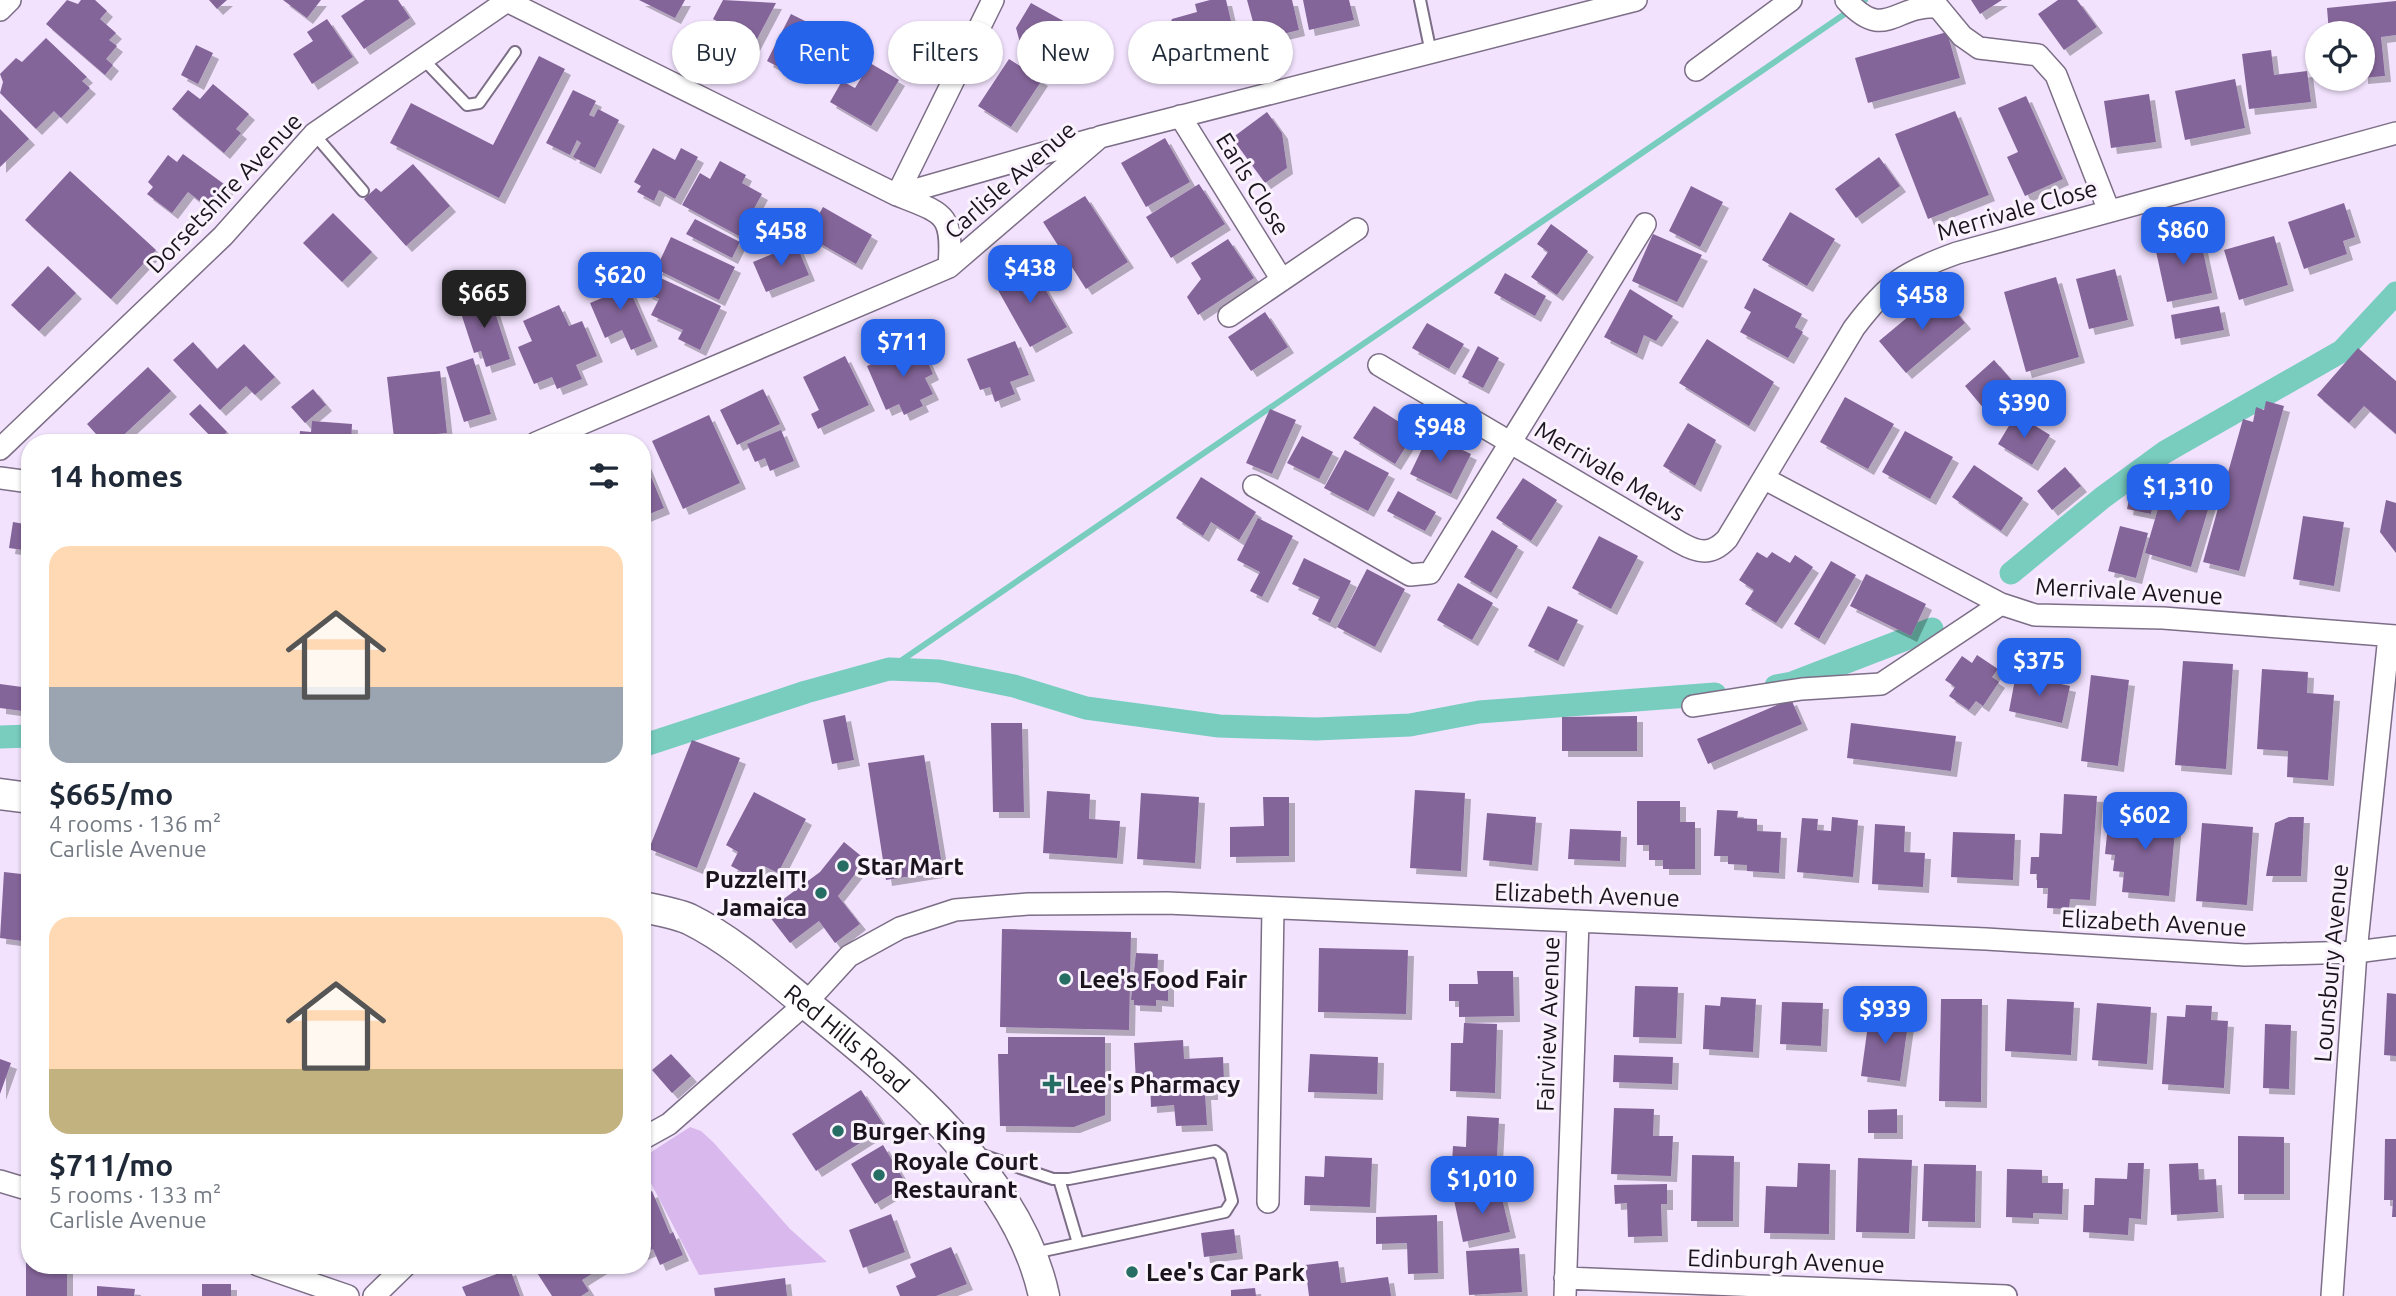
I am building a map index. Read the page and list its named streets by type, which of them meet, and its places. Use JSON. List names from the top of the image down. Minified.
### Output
{"streets":{"main road":["Red Hills Road"],"street":["Carlisle Avenue","Earls Close","Dorsetshire Avenue","Merrivale Close","Merrivale Mews","Merrivale Avenue","Elizabeth Avenue","Lounsbury Avenue","Fairview Avenue","Edinburgh Avenue"]},"crossings":[["Carlisle Avenue","Earls Close"],["Merrivale Close","Merrivale Mews"],["Merrivale Close","Merrivale Avenue"],["Merrivale Avenue","Lounsbury Avenue"],["Elizabeth Avenue","Lounsbury Avenue"],["Elizabeth Avenue","Fairview Avenue"],["Elizabeth Avenue","Red Hills Road"],["Fairview Avenue","Edinburgh Avenue"]],"places":{"other":["Star Mart","PuzzleIT! Jamaica","Lee's Food Fair","Burger King","Royale Court Restaurant","Lee's Car Park"],"health":["Lee's Pharmacy"]},"page":{"chip":["Buy","Rent","Filters","New","Apartment"],"price":["$860","$458","$438","$620","$665","$458","$711","$390","$948","$1,310","$375","$602","$939","$1,010"],"heading":"14 homes","list":[{"name":"$665/mo","note":"4 rooms · 136 m² · Carlisle Avenue"},{"name":"$711/mo","note":"5 rooms · 133 m² · Carlisle Avenue"}]}}
